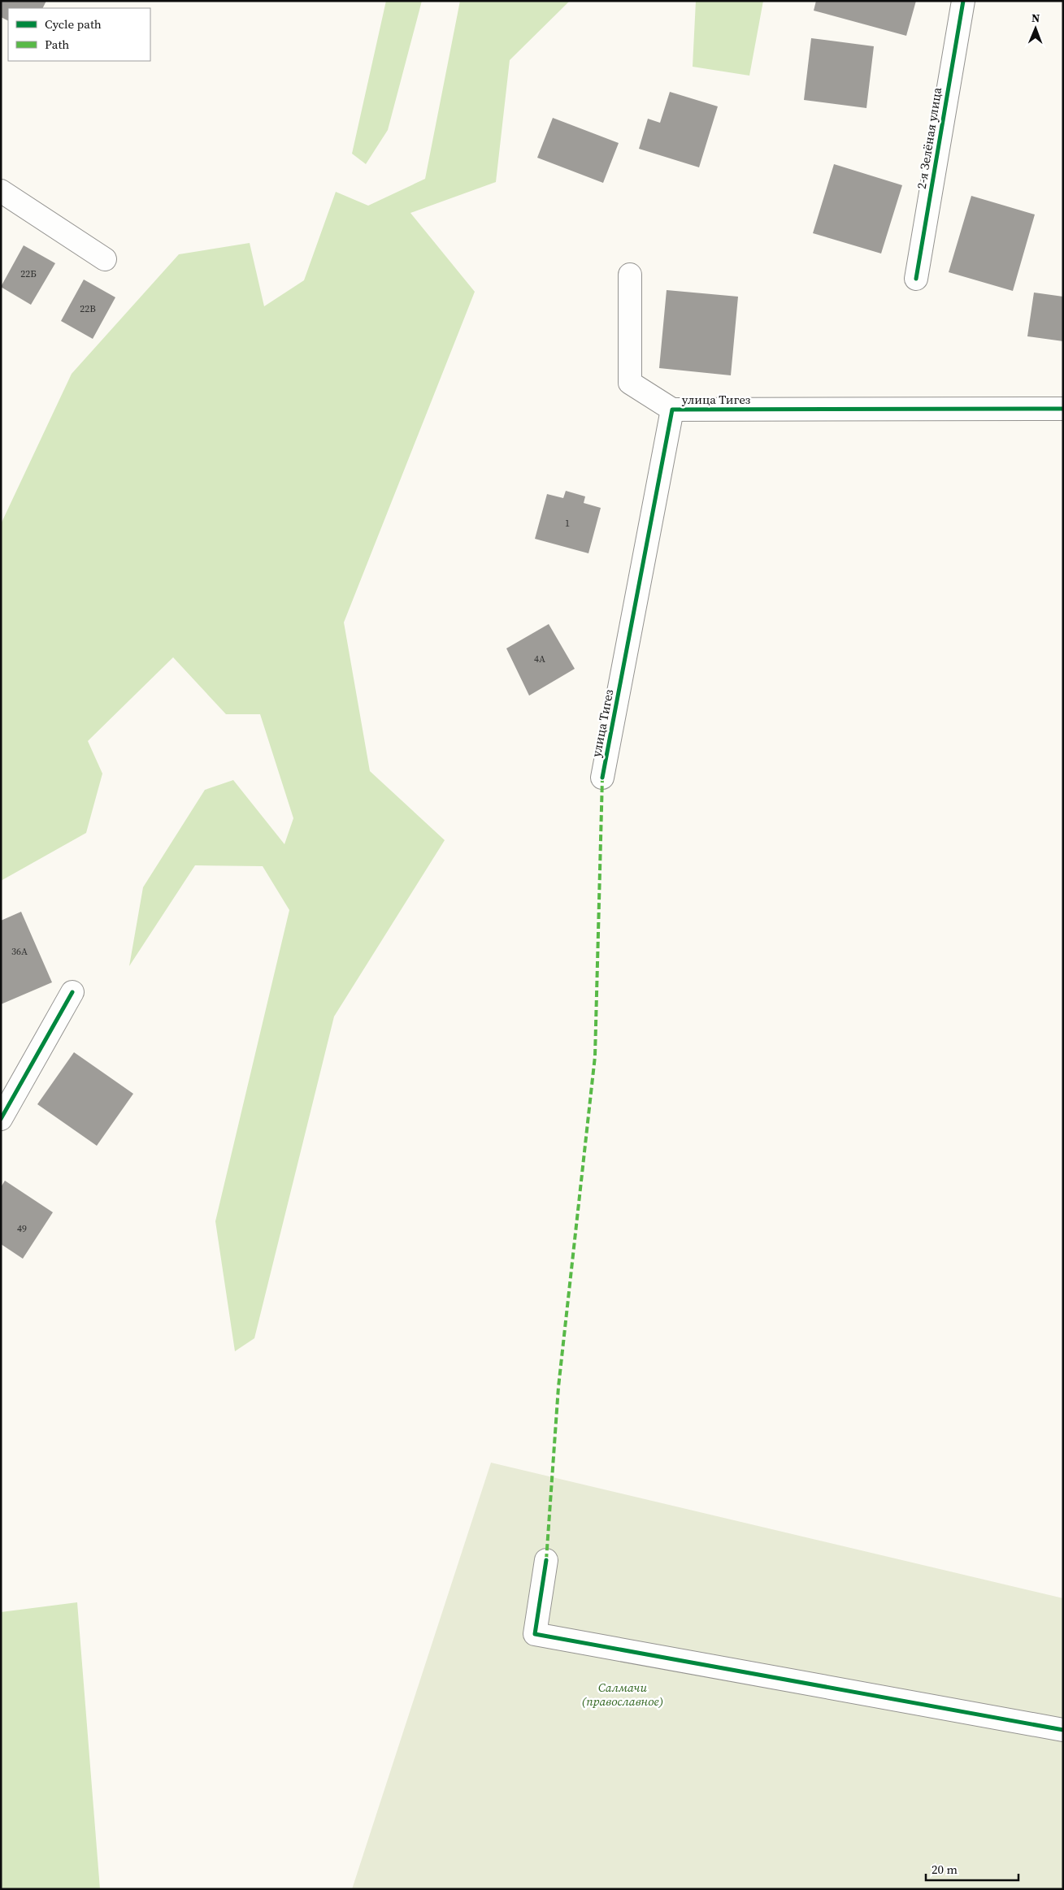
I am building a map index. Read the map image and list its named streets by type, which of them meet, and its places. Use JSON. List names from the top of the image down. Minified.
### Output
{"streets":{"street":["2-я Зелёная улица","улица Тигез"]},"parks":["Салмачи (православное)"],"house_numbers":["22Б","22В","1","4А","36А","49"],"legend":["Cycle path","Path"],"scale_bar":"20 m","north":"top"}
